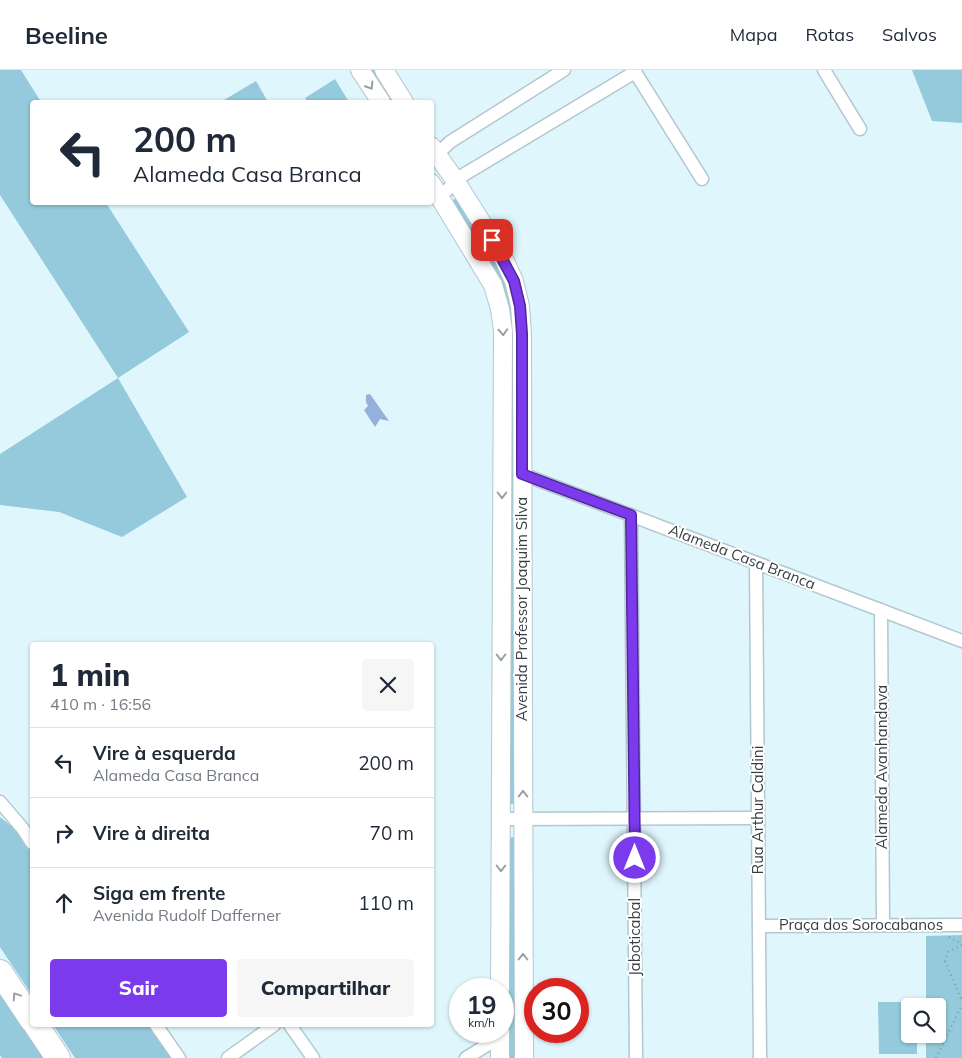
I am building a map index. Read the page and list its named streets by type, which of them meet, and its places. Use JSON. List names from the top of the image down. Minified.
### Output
{"streets":{"main road":["Avenida Professor Joaquim Silva"],"street":["Alameda Casa Branca","Alameda Avanhandava","Rua Arthur Caldini","Praça dos Sorocabanos","Jaboticabal"]},"crossings":[["Alameda Casa Branca","Avenida Professor Joaquim Silva"],["Alameda Casa Branca","Alameda Avanhandava"],["Alameda Casa Branca","Rua Arthur Caldini"],["Alameda Casa Branca","Jaboticabal"],["Alameda Avanhandava","Praça dos Sorocabanos"],["Rua Arthur Caldini","Praça dos Sorocabanos"]],"page":{"header":"Beeline","nav":["Mapa","Rotas","Salvos"],"turn":["200 m","Alameda Casa Branca"],"heading":["1 min","410 m · 16:56"],"list":[{"name":"Vire à esquerda","note":"Alameda Casa Branca","value":"200 m"},{"name":"Vire à direita","value":"70 m"},{"name":"Siga em frente","note":"Avenida Rudolf Dafferner","value":"110 m"}],"buttons":["Sair","Compartilhar"],"speed":"19 km/h","limit":"30"}}
